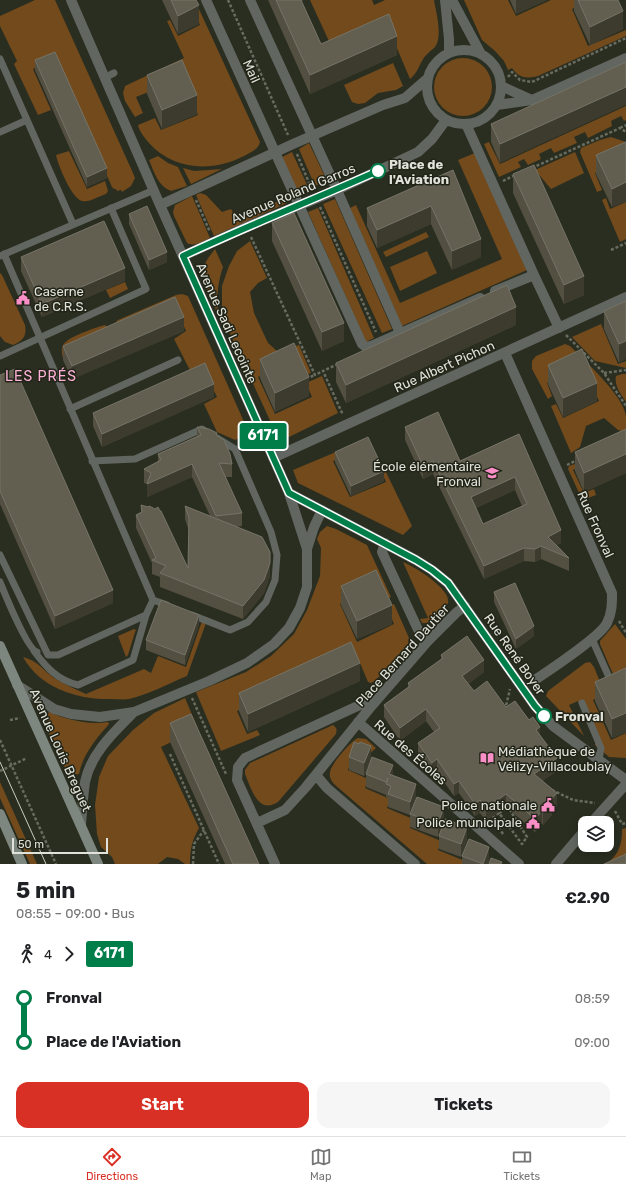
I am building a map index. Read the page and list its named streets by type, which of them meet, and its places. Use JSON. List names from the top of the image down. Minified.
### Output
{"streets":{"main road":["Avenue Louis Breguet"],"street":["Mail","Avenue Roland Garros","Avenue Sadi Lecointe","Rue Albert Pichon","Rue Fronval","Rue René Boyer","Place Bernard Dautier","Rue des Écoles"]},"crossings":[["Mail","Avenue Roland Garros"],["Avenue Roland Garros","Avenue Sadi Lecointe"],["Avenue Sadi Lecointe","Rue Albert Pichon"],["Avenue Sadi Lecointe","Rue René Boyer"],["Avenue Sadi Lecointe","Avenue Louis Breguet"],["Rue Albert Pichon","Rue Fronval"],["Rue René Boyer","Place Bernard Dautier"],["Place Bernard Dautier","Rue des Écoles"]],"districts":["LES PRÉS"],"places":{"other":["Place de l'Aviation","Fronval"],"public building":["Caserne de C.R.S.","Police nationale","Police municipale"],"school or university":["École élémentaire Fronval"],"library":["Médiathèque de Vélizy-Villacoublay"]},"lines":["bus line 6171"],"scale_bar":"50 m","page":{"on_map":"6171","scale":"50 m","heading":["5 min","08:55 – 09:00 · Bus","€2.90"],"legs":["4","6171"],"list":[{"name":"Fronval","value":"08:59"},{"name":"Place de l'Aviation","value":"09:00"}],"buttons":["Start","Tickets"],"tabs":["Directions","Map","Tickets"]}}
